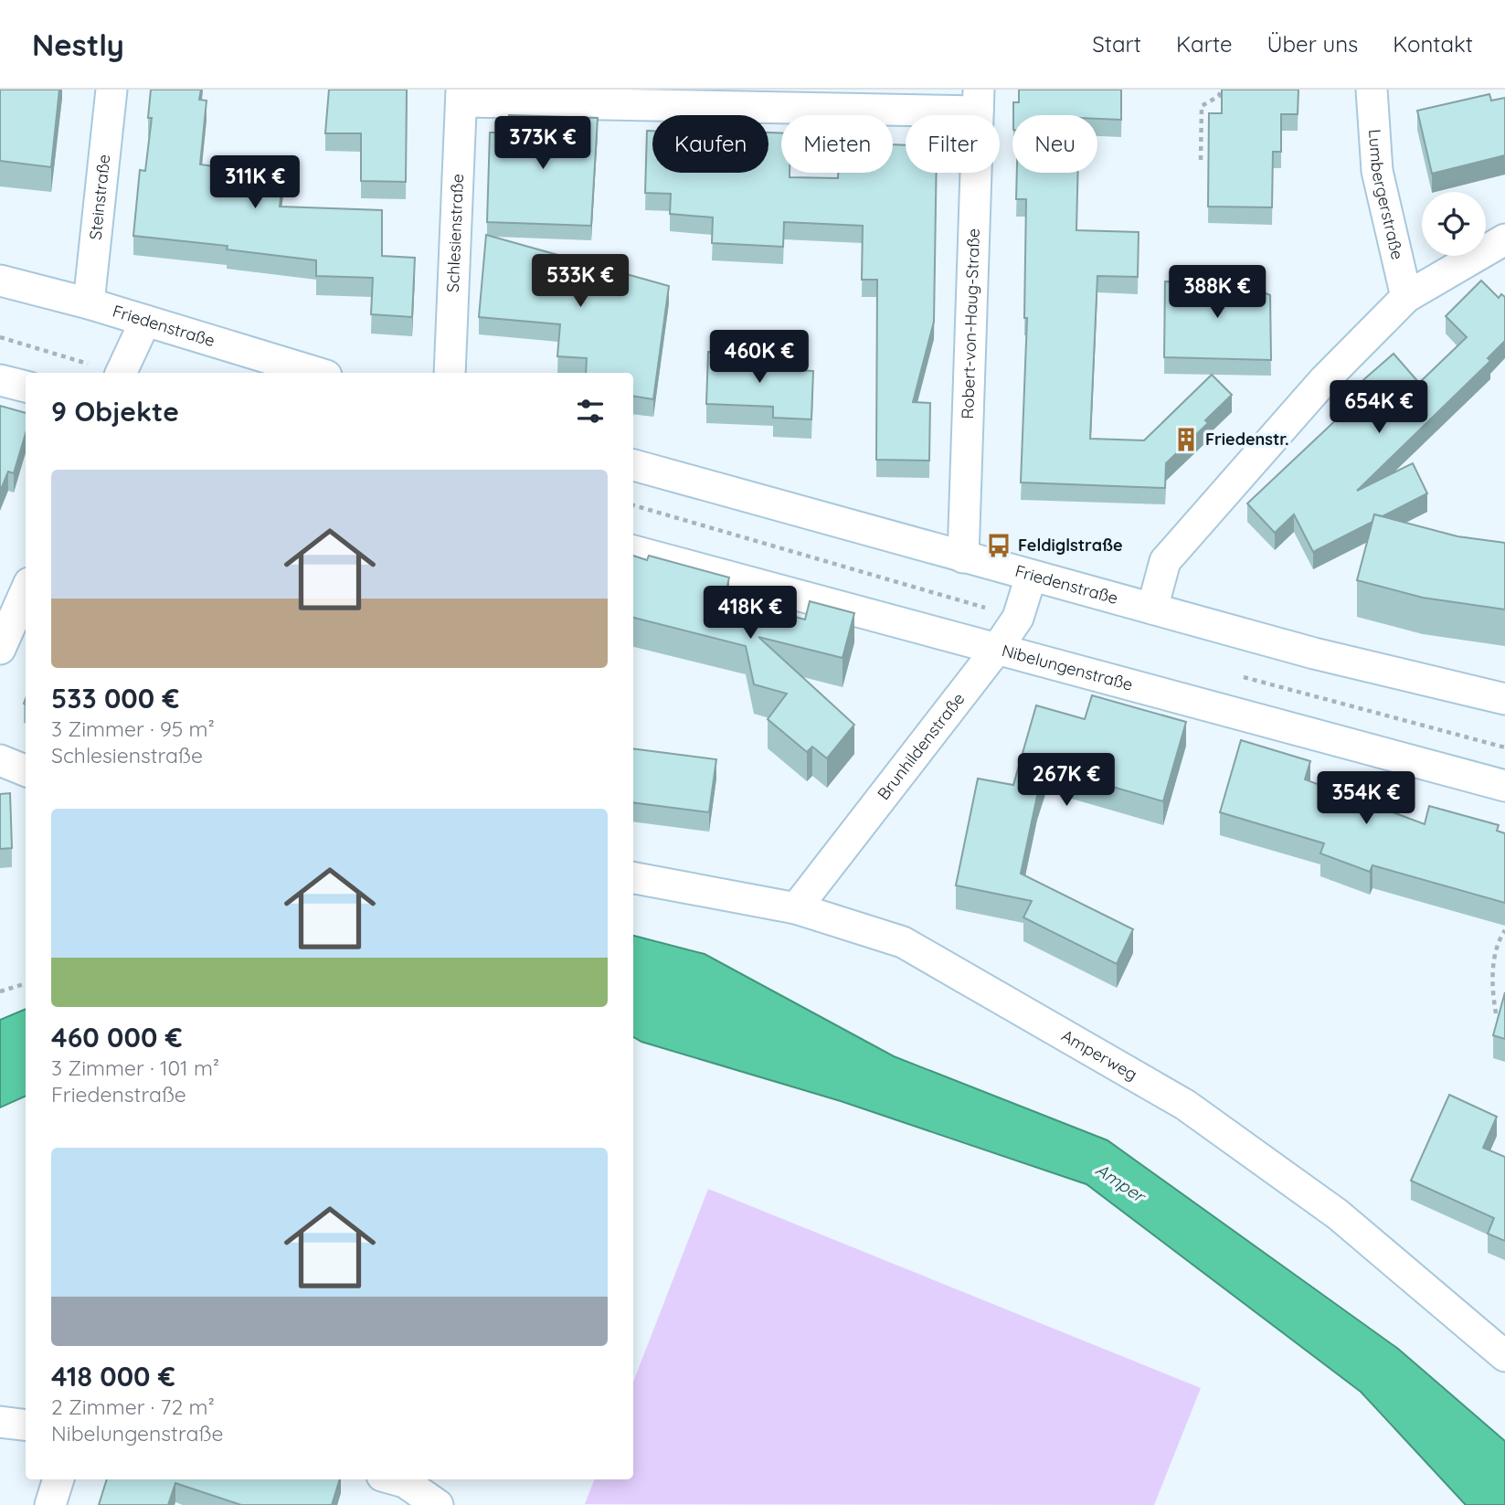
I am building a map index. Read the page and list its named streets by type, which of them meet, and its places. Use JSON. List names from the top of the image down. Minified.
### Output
{"streets":{"street":["Lumbergerstraße","Steinstraße","Schlesienstraße","Robert-von-Haug-Straße","Friedenstraße","Nibelungenstraße","Brunhildenstraße","Amperweg"]},"crossings":[["Steinstraße","Friedenstraße"],["Robert-von-Haug-Straße","Friedenstraße"],["Friedenstraße","Brunhildenstraße"],["Nibelungenstraße","Brunhildenstraße"],["Brunhildenstraße","Amperweg"]],"water":["Amper"],"places":{"building":["Friedenstr."],"bus stop":["Feldiglstraße"]},"page":{"header":"Nestly","nav":["Start","Karte","Über uns","Kontakt"],"chip":["Kaufen","Mieten","Filter","Neu"],"price":["373K €","311K €","533K €","388K €","460K €","654K €","418K €","267K €","354K €"],"heading":"9 Objekte","list":[{"name":"533 000 €","note":"3 Zimmer · 95 m² · Schlesienstraße"},{"name":"460 000 €","note":"3 Zimmer · 101 m² · Friedenstraße"},{"name":"418 000 €","note":"2 Zimmer · 72 m² · Nibelungenstraße"}]}}
